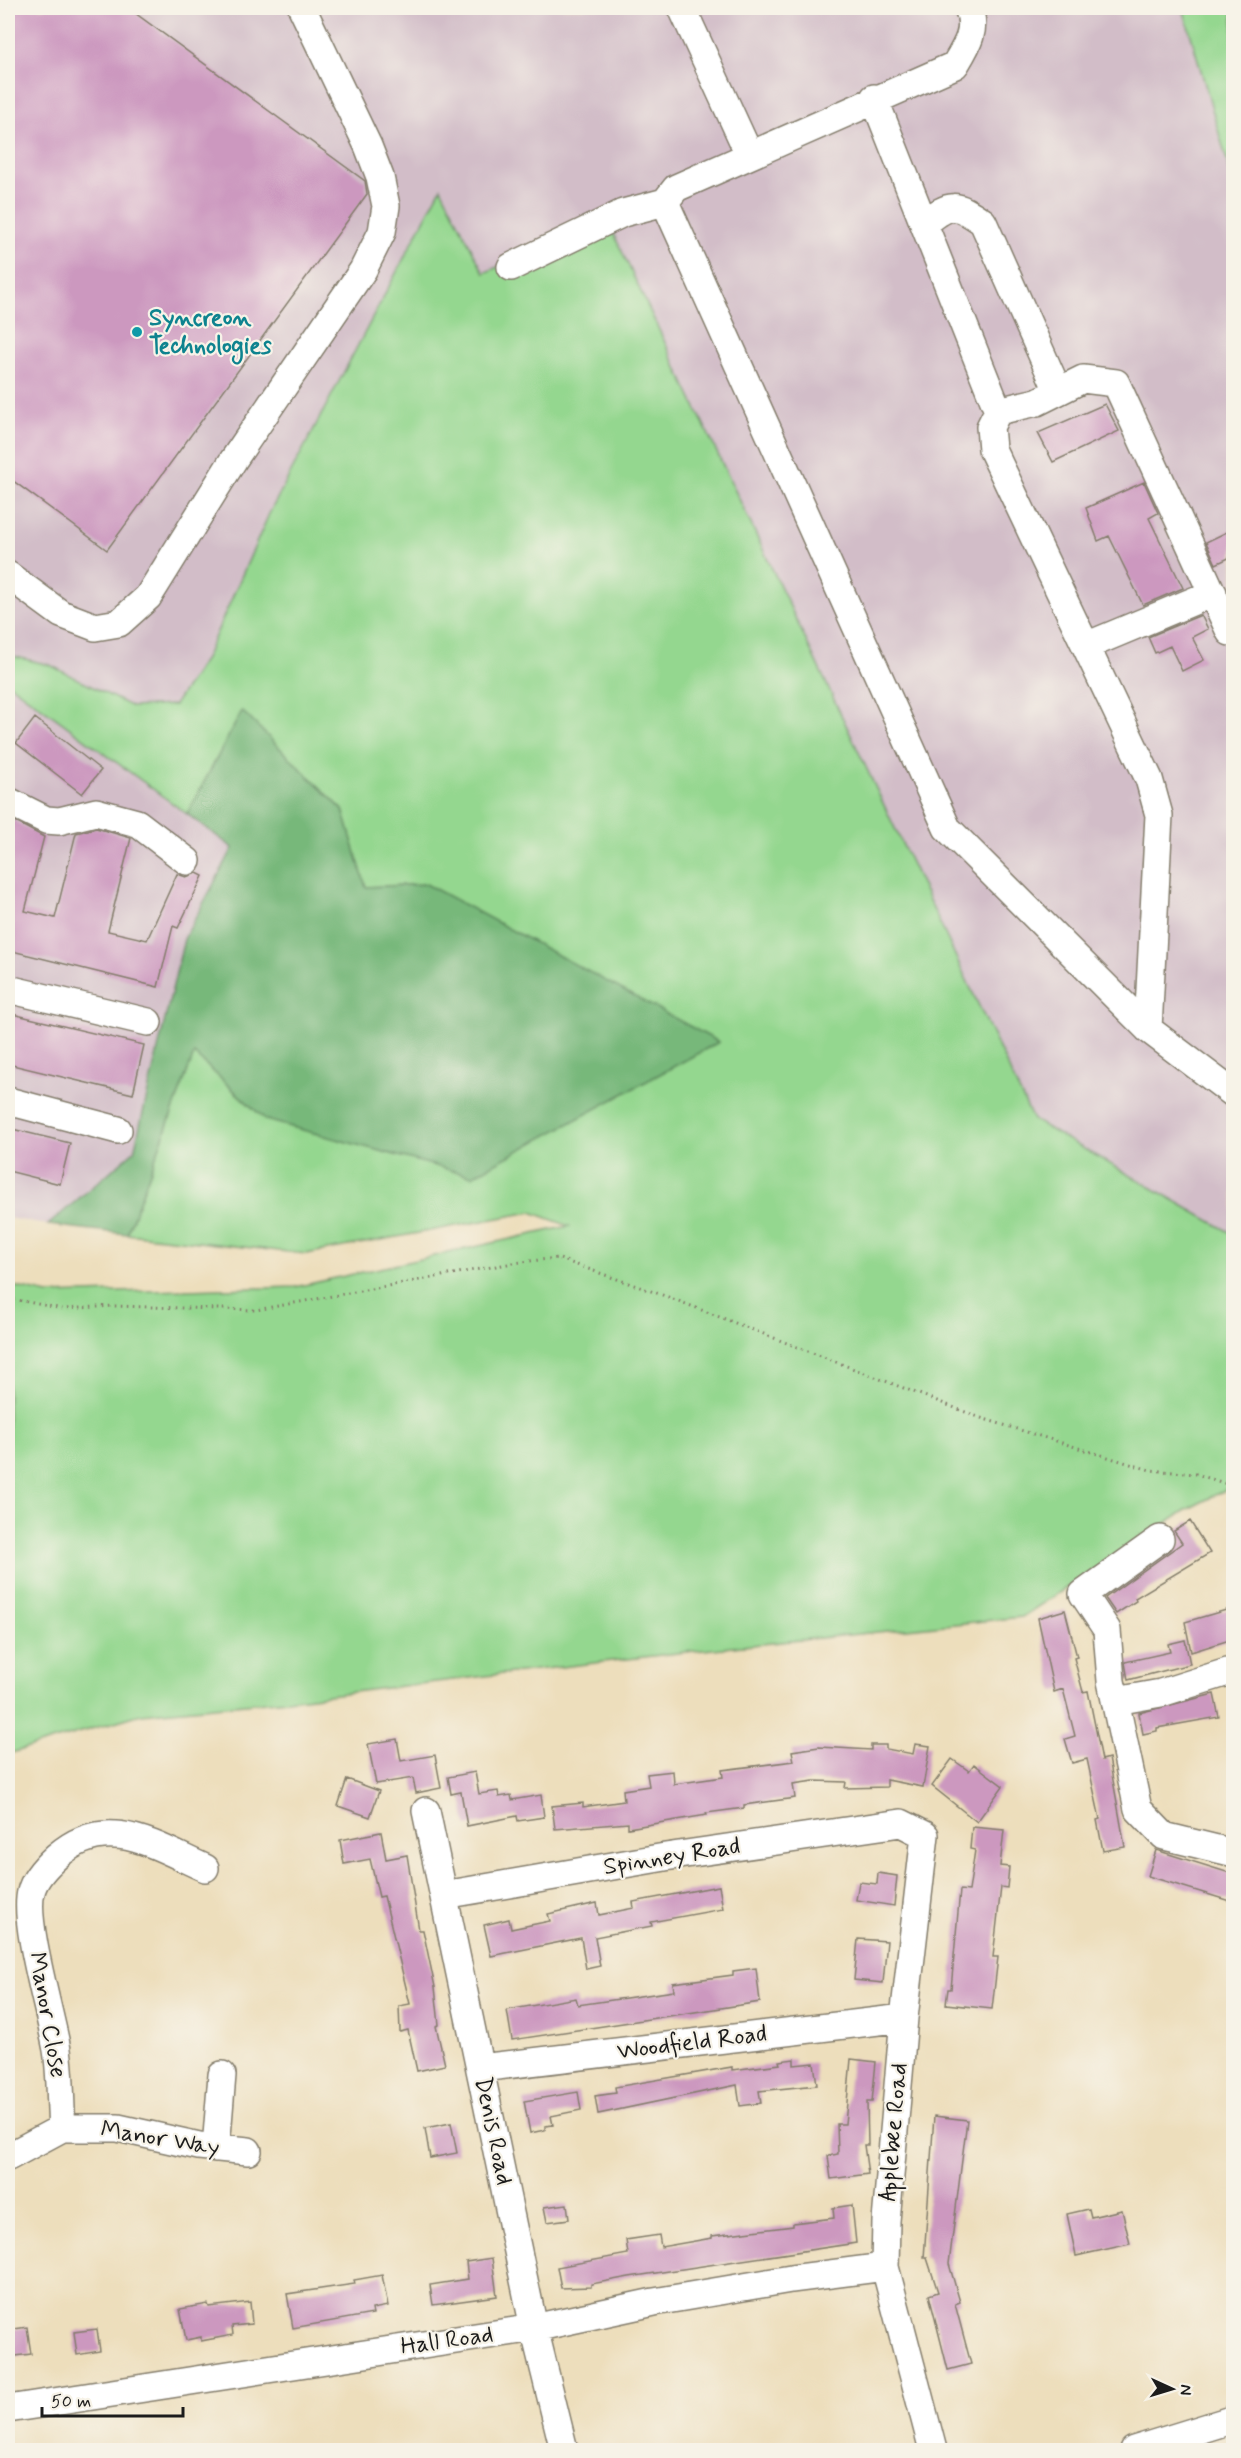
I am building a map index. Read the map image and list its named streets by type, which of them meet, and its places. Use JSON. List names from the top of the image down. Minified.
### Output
{"streets":{"street":["Spinney Road","Manor Close","Woodfield Road","Denis Road","Applebee Road","Manor Way","Hall Road"]},"crossings":[["Spinney Road","Denis Road"],["Spinney Road","Applebee Road"],["Manor Close","Manor Way"],["Woodfield Road","Denis Road"],["Woodfield Road","Applebee Road"],["Denis Road","Hall Road"],["Applebee Road","Hall Road"]],"places":["Syncreon Technologies"],"scale_bar":"50 m","north":"right"}
